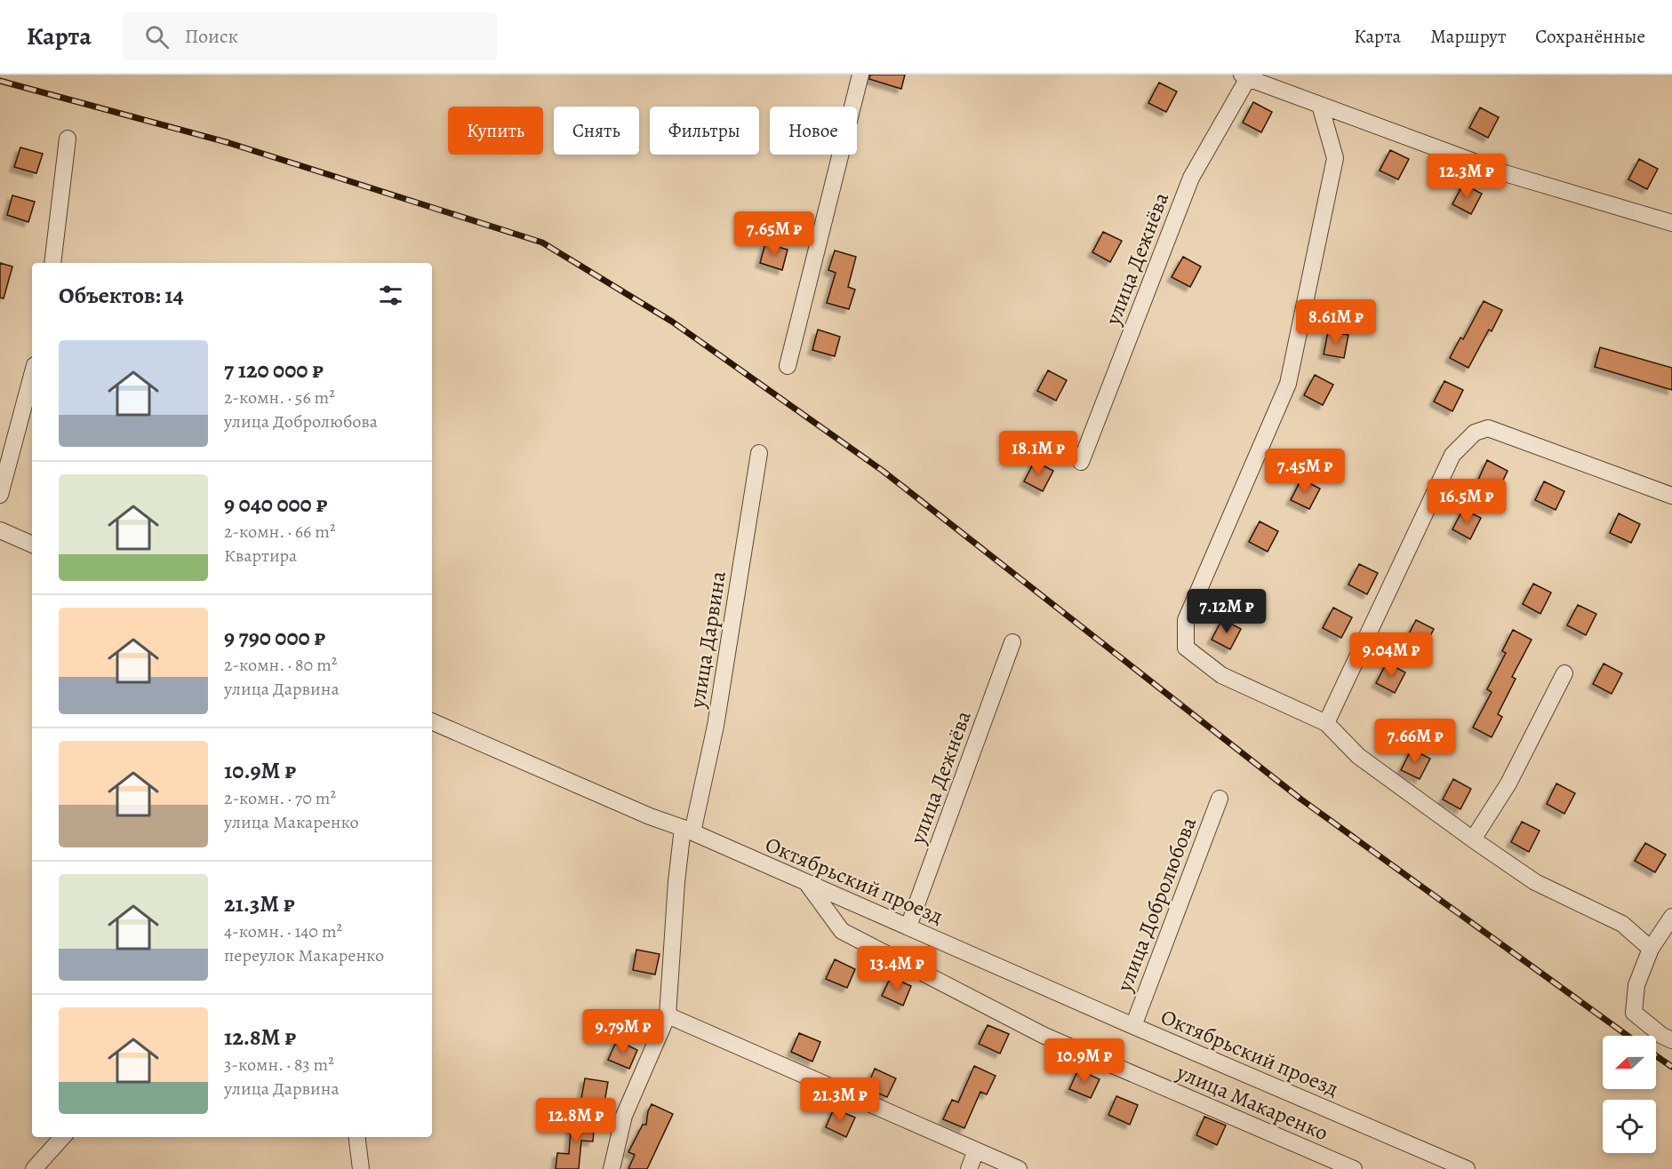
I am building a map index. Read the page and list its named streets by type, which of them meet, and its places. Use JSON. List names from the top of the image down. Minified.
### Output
{"streets":{"street":["улица Дежнёва","улица Дарвина","Октябрьский проезд","улица Добролюбова","улица Макаренко"]},"crossings":[["улица Дежнёва","Октябрьский проезд"],["улица Дарвина","Октябрьский проезд"],["Октябрьский проезд","улица Добролюбова"],["Октябрьский проезд","улица Макаренко"]],"north":"left","page":{"header":"Карта","search":"Поиск","nav":["Карта","Маршрут","Сохранённые"],"chip":["Купить","Снять","Фильтры","Новое"],"price":["12.3M ₽","7.65M ₽","8.61M ₽","18.1M ₽","7.45M ₽","16.5M ₽","7.12M ₽","9.04M ₽","7.66M ₽","13.4M ₽","9.79M ₽","10.9M ₽","21.3M ₽","12.8M ₽"],"heading":"Объектов: 14","list":[{"name":"7 120 000 ₽","note":"2-комн. · 56 m² · улица Добролюбова"},{"name":"9 040 000 ₽","note":"2-комн. · 66 m² · Квартира"},{"name":"9 790 000 ₽","note":"2-комн. · 80 m² · улица Дарвина"},{"name":"10.9M ₽","note":"2-комн. · 70 m² · улица Макаренко"},{"name":"21.3M ₽","note":"4-комн. · 140 m² · переулок Макаренко"},{"name":"12.8M ₽","note":"3-комн. · 83 m² · улица Дарвина"}]}}
